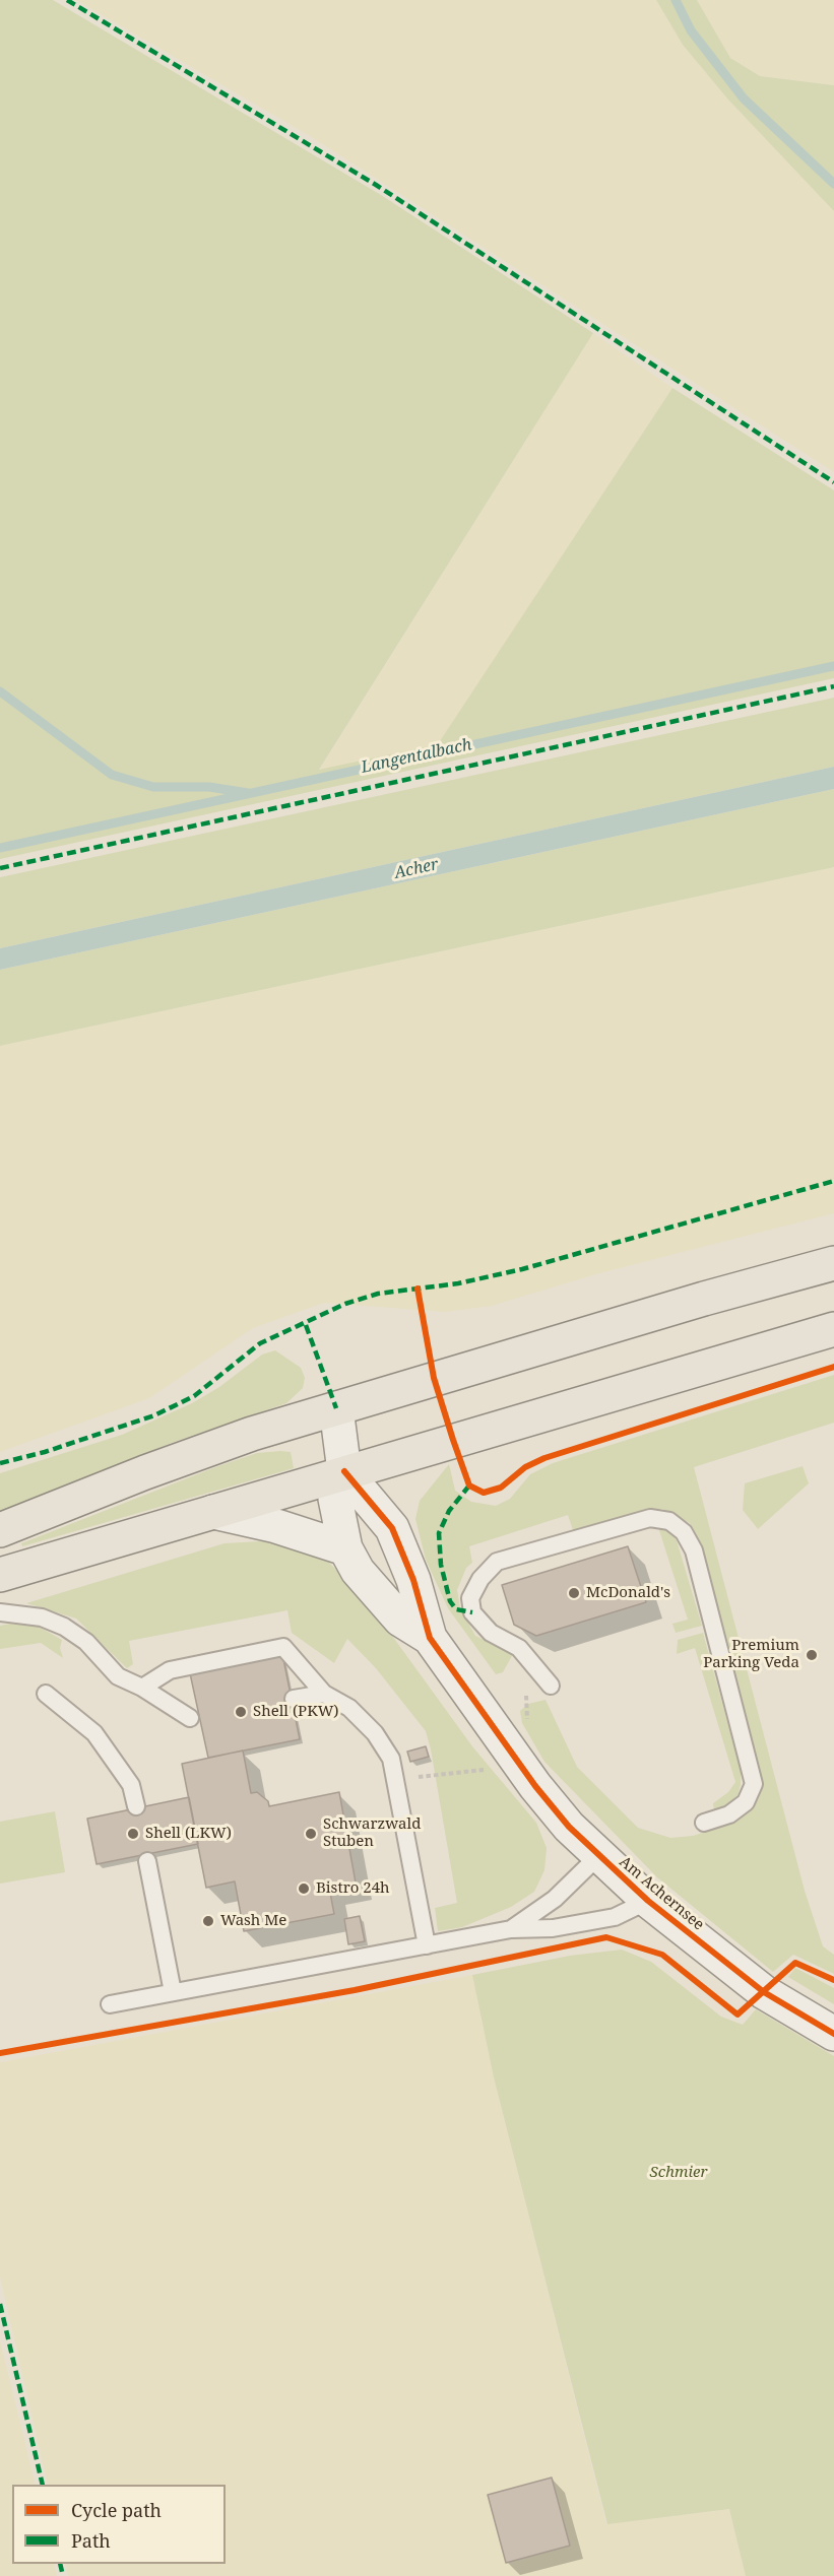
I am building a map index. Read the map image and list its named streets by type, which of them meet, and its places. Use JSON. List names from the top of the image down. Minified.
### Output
{"streets":{"street":["Am Achernsee"]},"water":["Langentalbach","Acher"],"parks":["Schmier"],"places":["McDonald's","Premium Parking Veda","Shell (PKW)","Shell (LKW)","Schwarzwald Stuben","Bistro 24h","Wash Me"],"legend":["Cycle path","Path"]}
